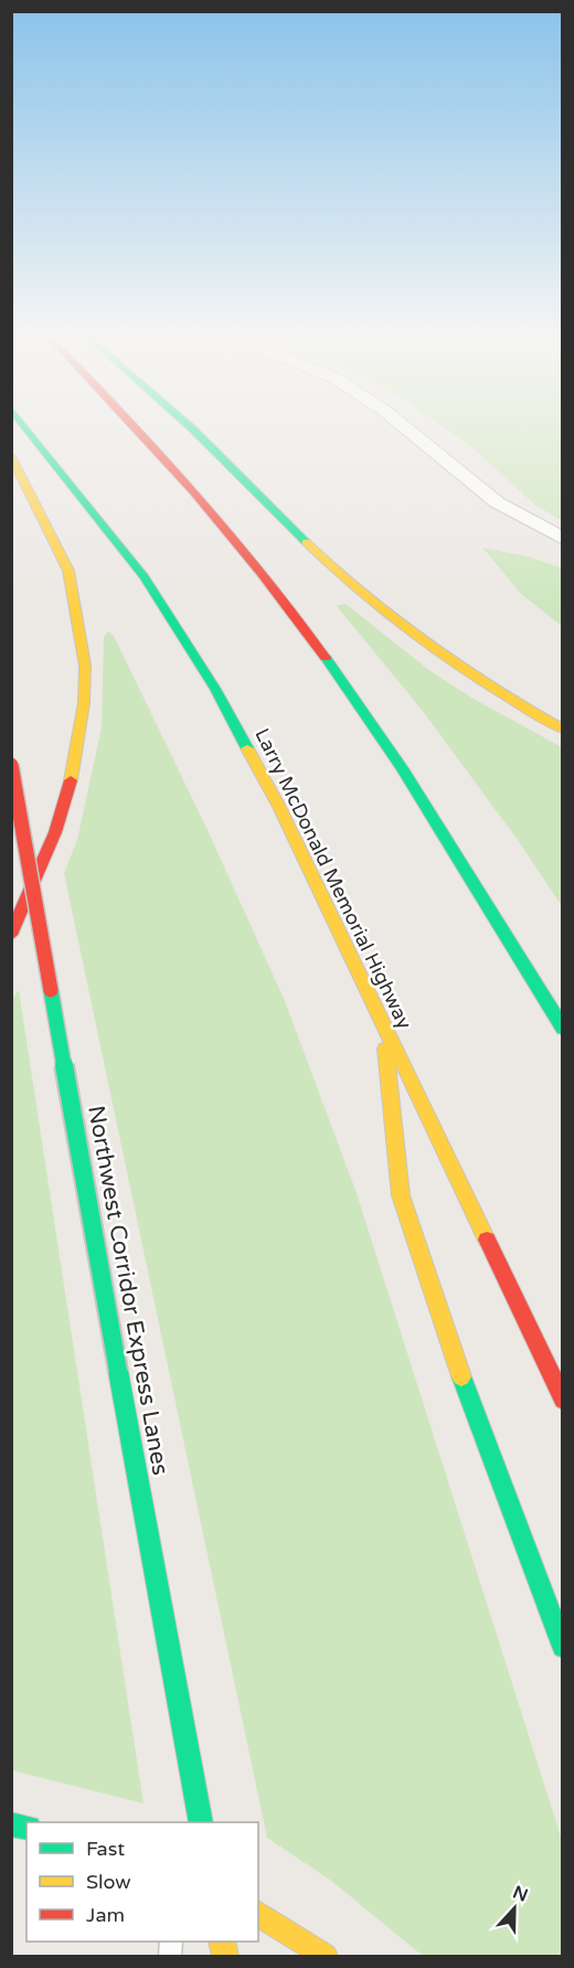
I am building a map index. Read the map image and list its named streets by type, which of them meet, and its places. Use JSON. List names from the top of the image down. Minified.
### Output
{"streets":{"highway":["Larry McDonald Memorial Highway","Northwest Corridor Express Lanes"]},"legend":["Fast","Slow","Jam"],"north":"top"}
